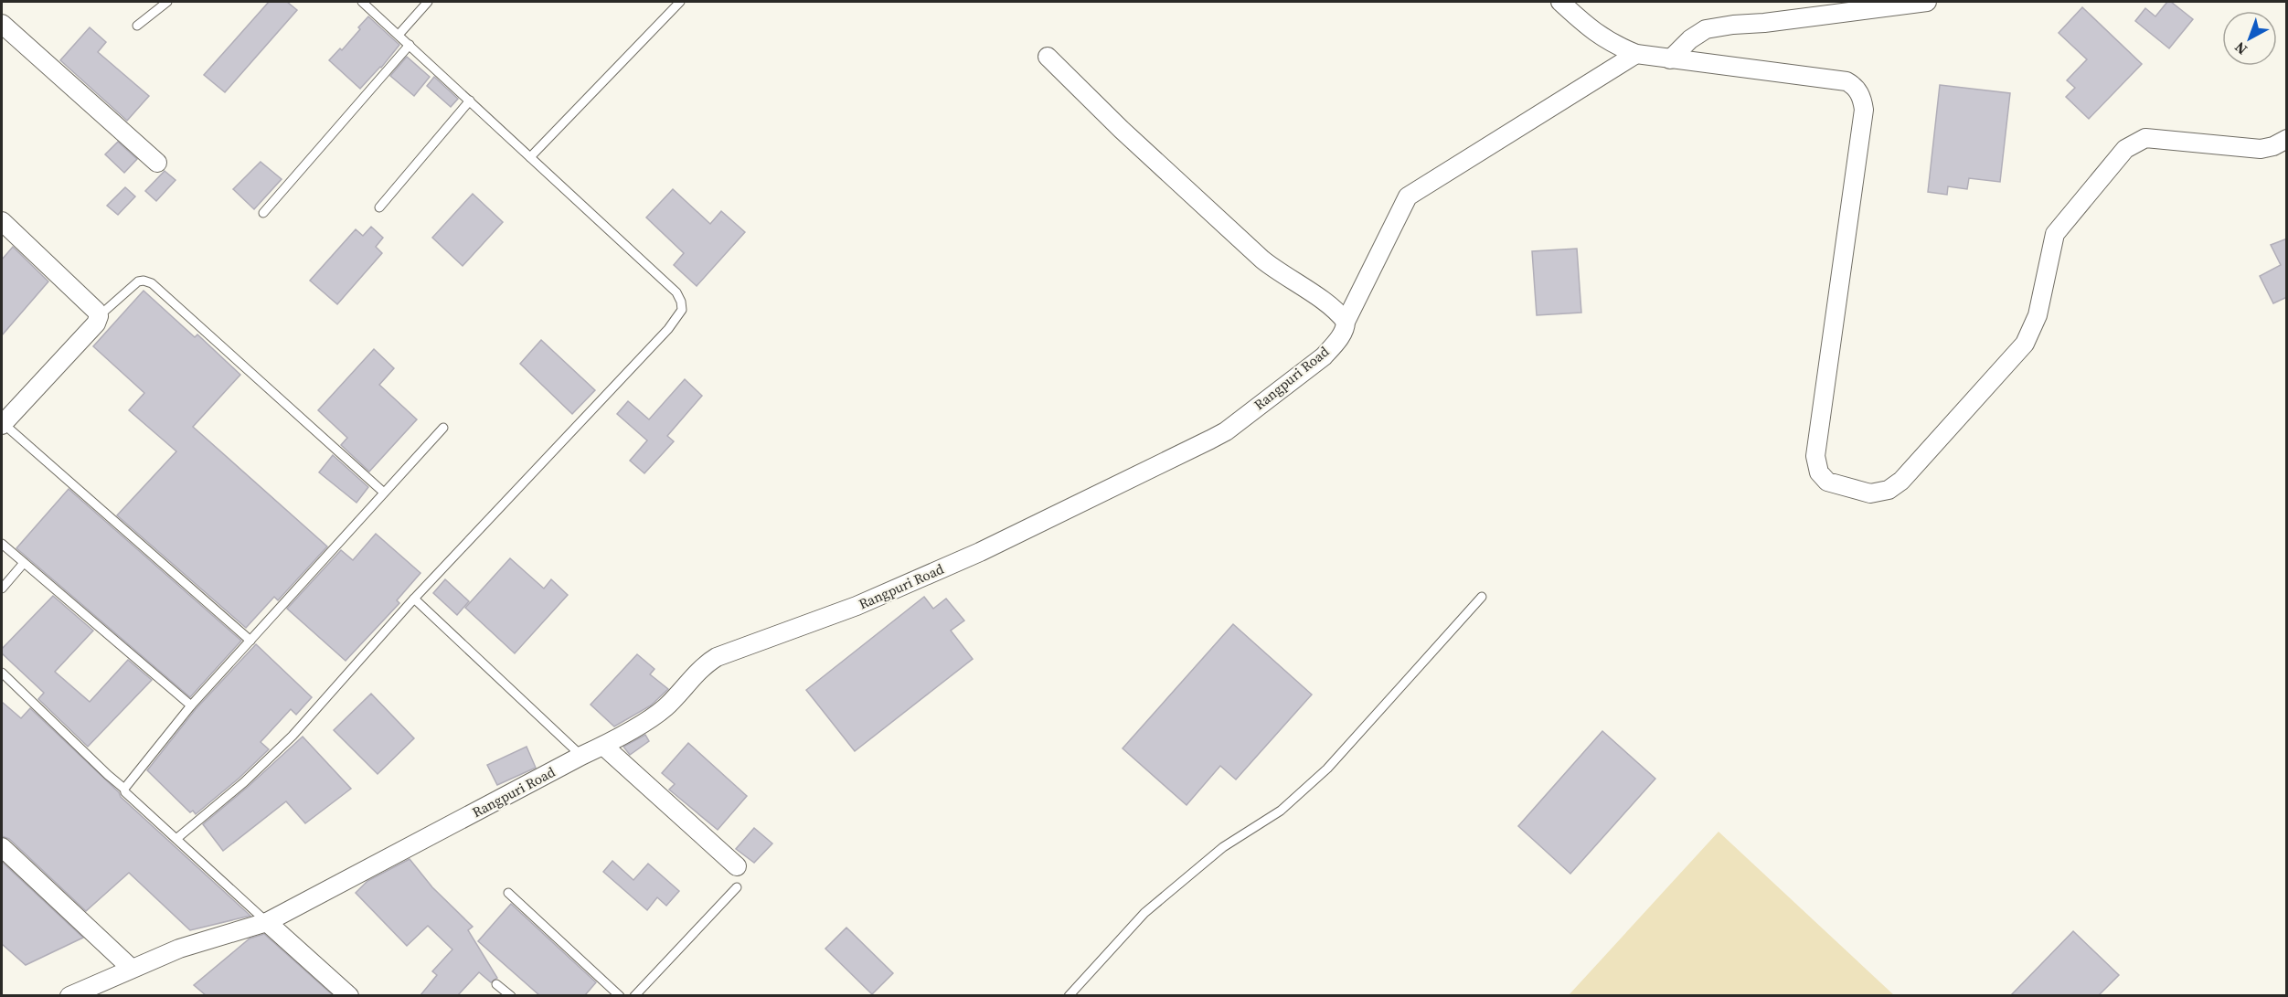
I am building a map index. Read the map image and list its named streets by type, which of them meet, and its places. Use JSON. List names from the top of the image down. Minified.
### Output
{"streets":{"street":["Rangpuri Road"]},"north":"bottom left"}
